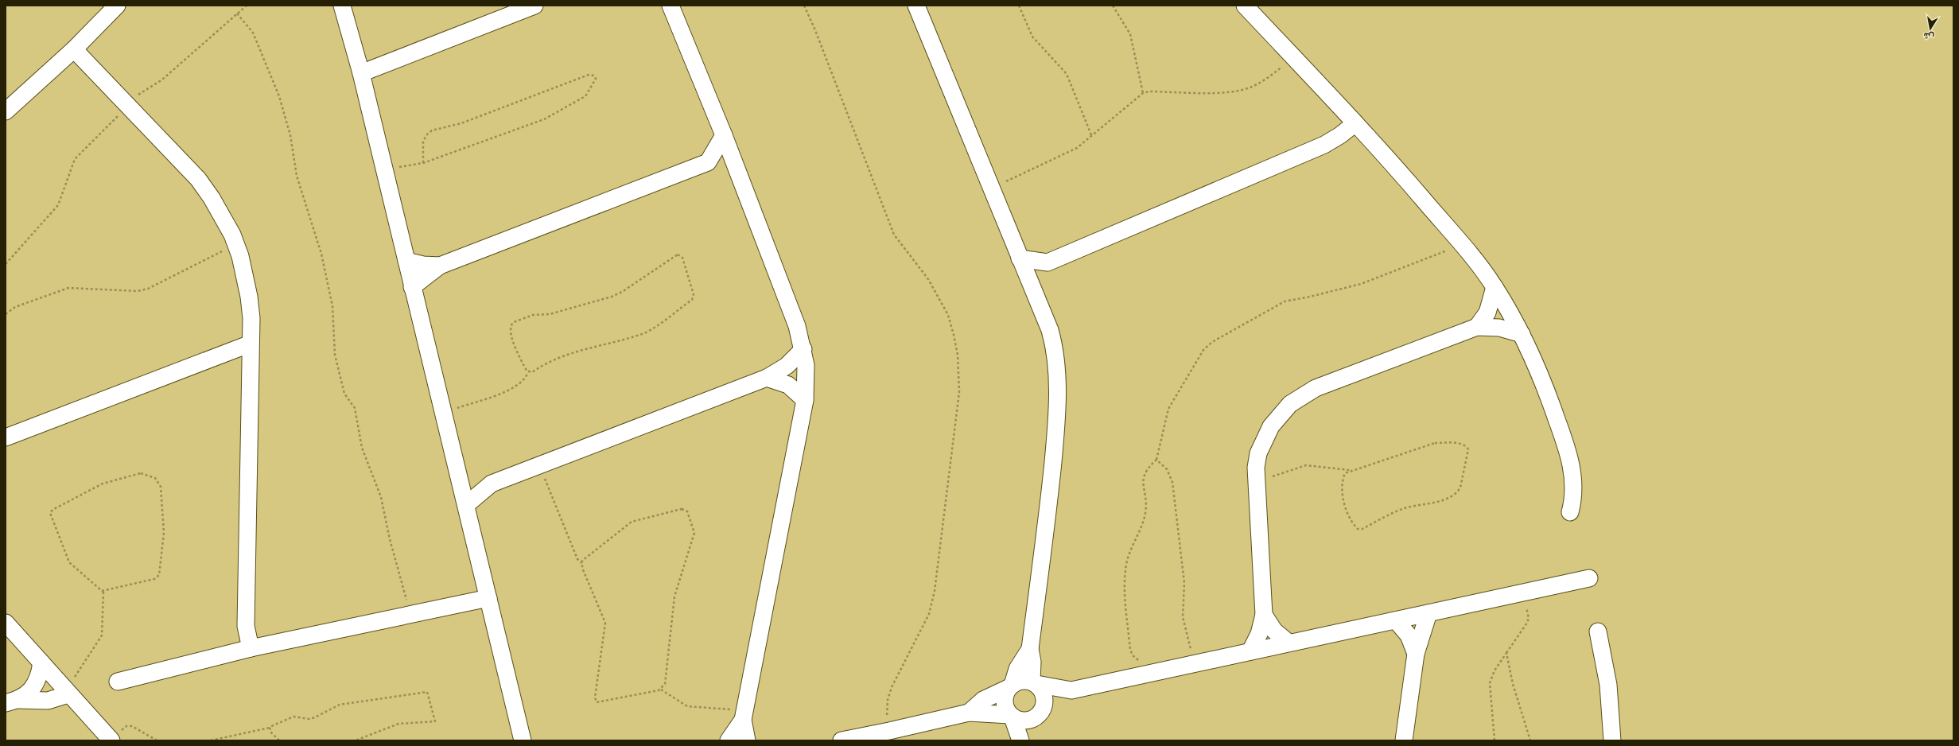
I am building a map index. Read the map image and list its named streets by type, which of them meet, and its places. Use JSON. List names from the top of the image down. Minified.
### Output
{"north":"bottom"}
